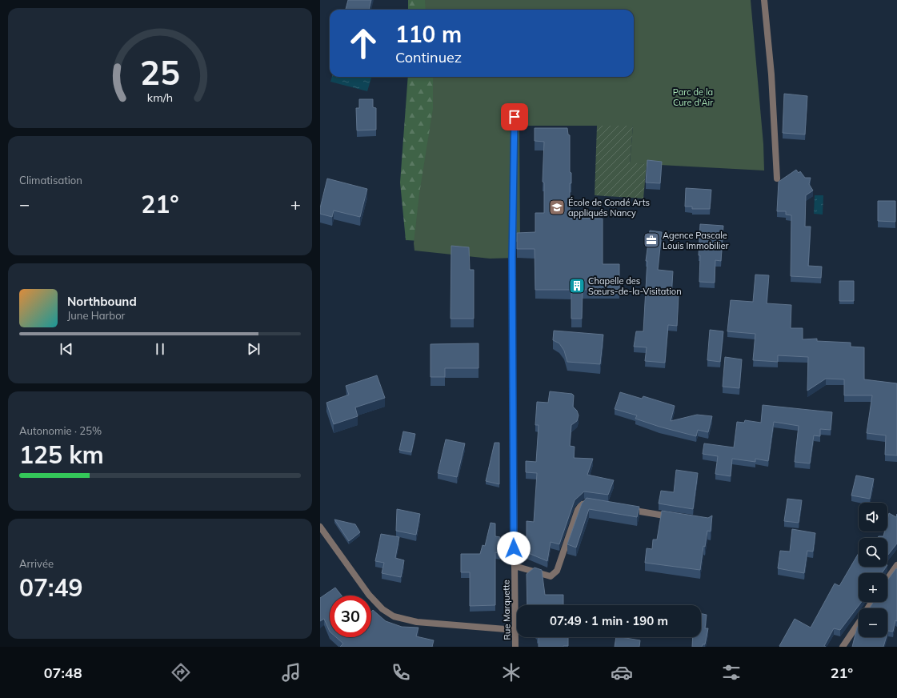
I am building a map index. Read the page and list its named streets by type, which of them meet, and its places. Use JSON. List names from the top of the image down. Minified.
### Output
{"streets":{"street":["Rue Marquette"]},"parks":["Parc de la Cure d'Air"],"places":{"school or university":["École de Condé Arts appliqués Nancy"],"office":["Agence Pascale Louis Immobilier"],"building":["Chapelle des Sœurs-de-la-Visitation"]},"page":{"turn":["110 m","Continuez"],"tile":["Climatisation",["Autonomie · 25%","125 km"],["Arrivée","07:49"]],"heat":["−","21°","+"],"song":["Northbound","June Harbor"],"map_buttons":["+","−"],"limit":"30","trip":"07:49 · 1 min · 190 m","tabs":["07:48","21°"],"gauge":["25","km/h"]}}
